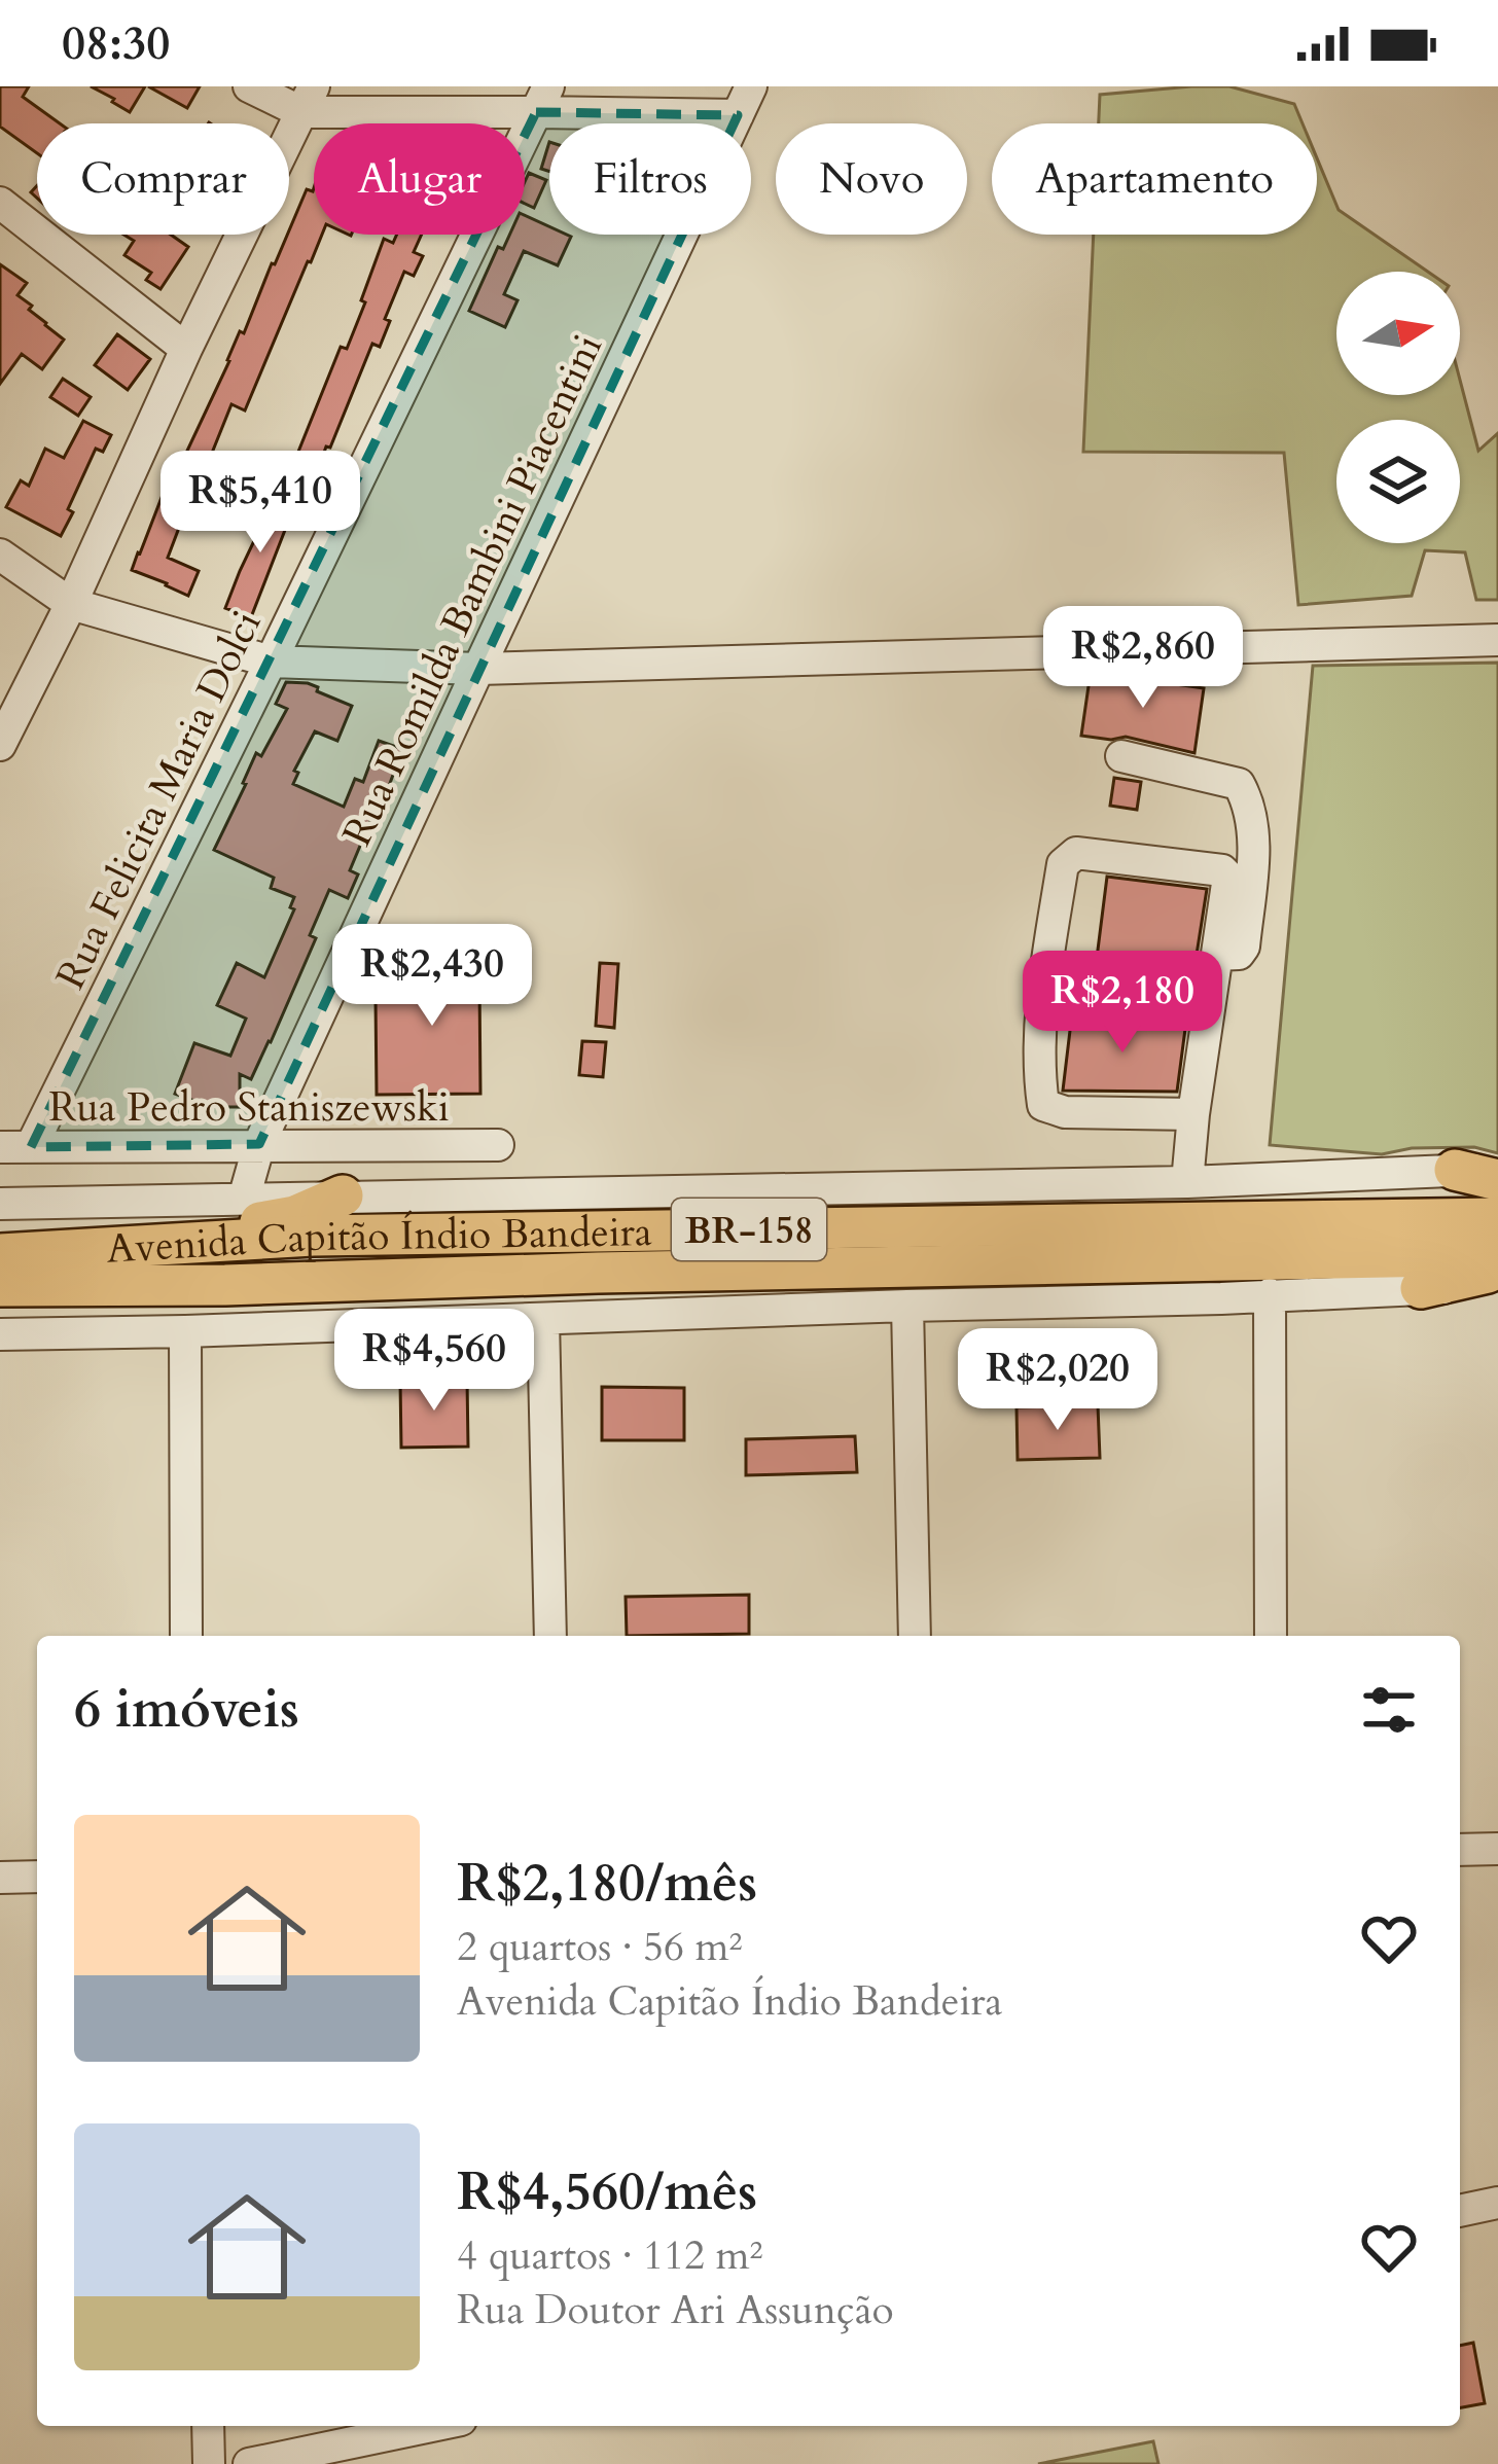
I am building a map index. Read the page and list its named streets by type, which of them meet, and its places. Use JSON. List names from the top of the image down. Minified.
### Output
{"streets":{"main road":["BR-158","Avenida Capitão Índio Bandeira"],"street":["Rua Romilda Bambini Piacentini","Rua Felicita Maria Dolci","Rua Pedro Staniszewski"]},"crossings":[["Rua Romilda Bambini Piacentini","Rua Pedro Staniszewski"],["Rua Felicita Maria Dolci","Rua Pedro Staniszewski"]],"north":"right","page":{"status":"08:30","chip":["Comprar","Alugar","Filtros","Novo","Apartamento"],"price":["R$5,410","R$2,860","R$2,430","R$2,180","R$4,560","R$2,020"],"heading":"6 imóveis","list":[{"name":"R$2,180/mês","note":"2 quartos · 56 m² · Avenida Capitão Índio Bandeira"},{"name":"R$4,560/mês","note":"4 quartos · 112 m² · Rua Doutor Ari Assunção"}]}}
